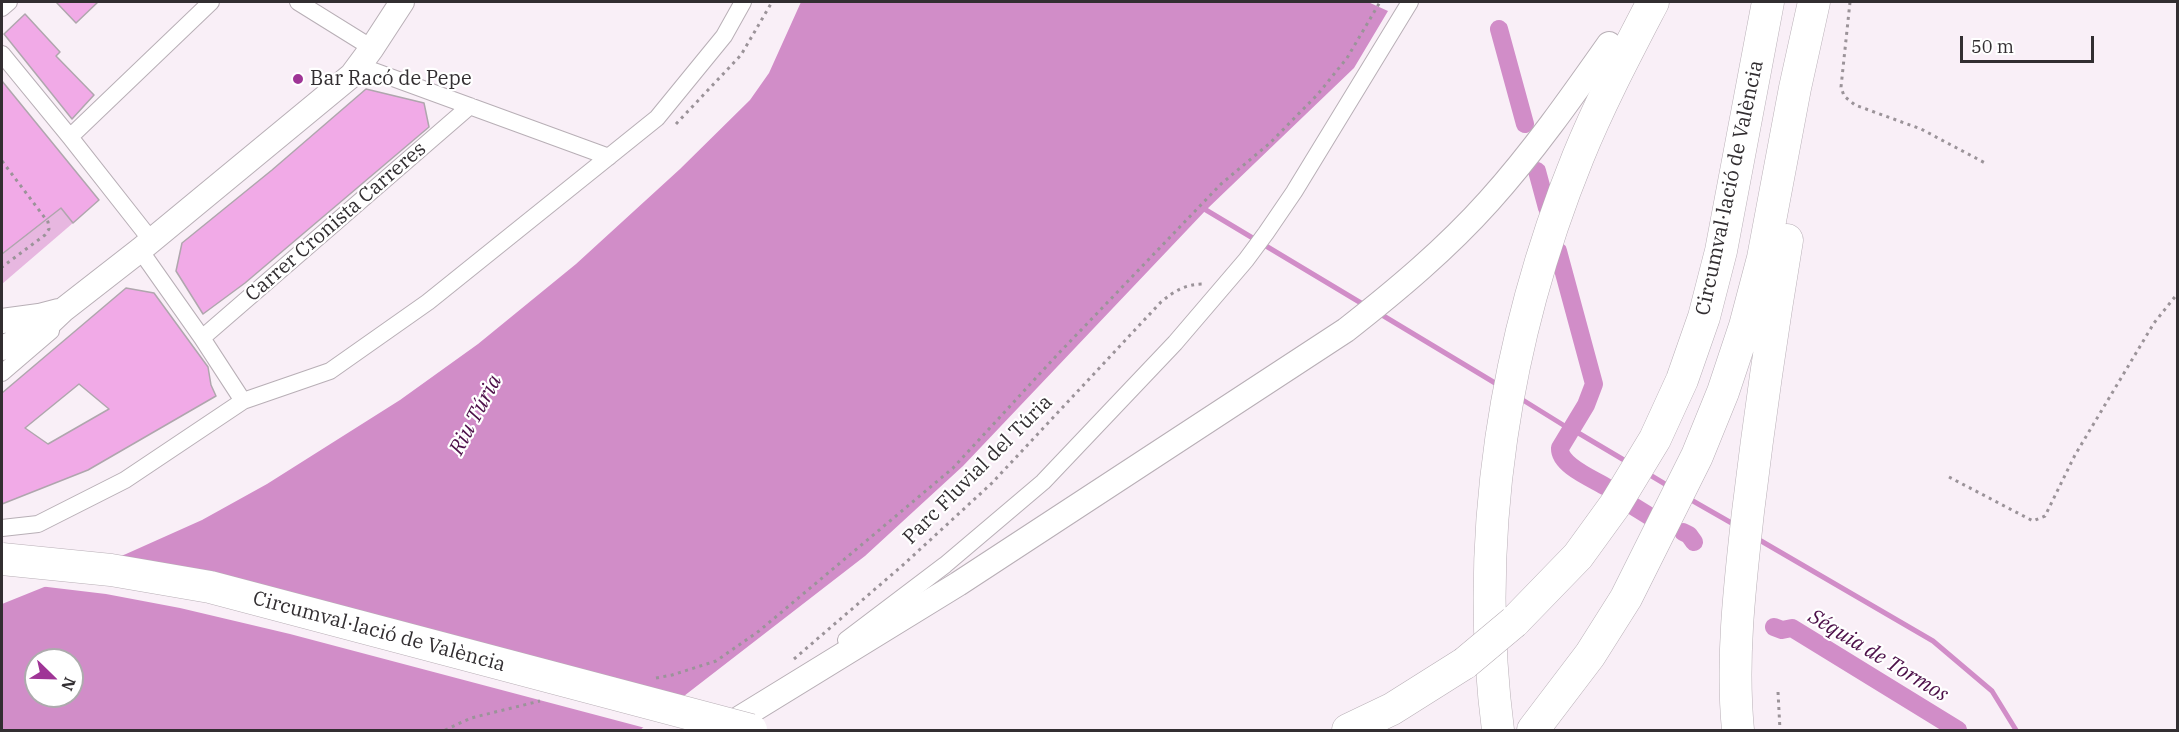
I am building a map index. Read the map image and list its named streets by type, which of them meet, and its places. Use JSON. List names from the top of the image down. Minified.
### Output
{"streets":{"highway":["Circumval·lació de València"],"street":["Carrer Cronista Carreres"],"path":["Parc Fluvial del Túria"]},"water":["Riu Túria","Séquia de Tormos"],"places":["Bar Racó de Pepe"],"scale_bar":"50 m","north":"bottom right"}
